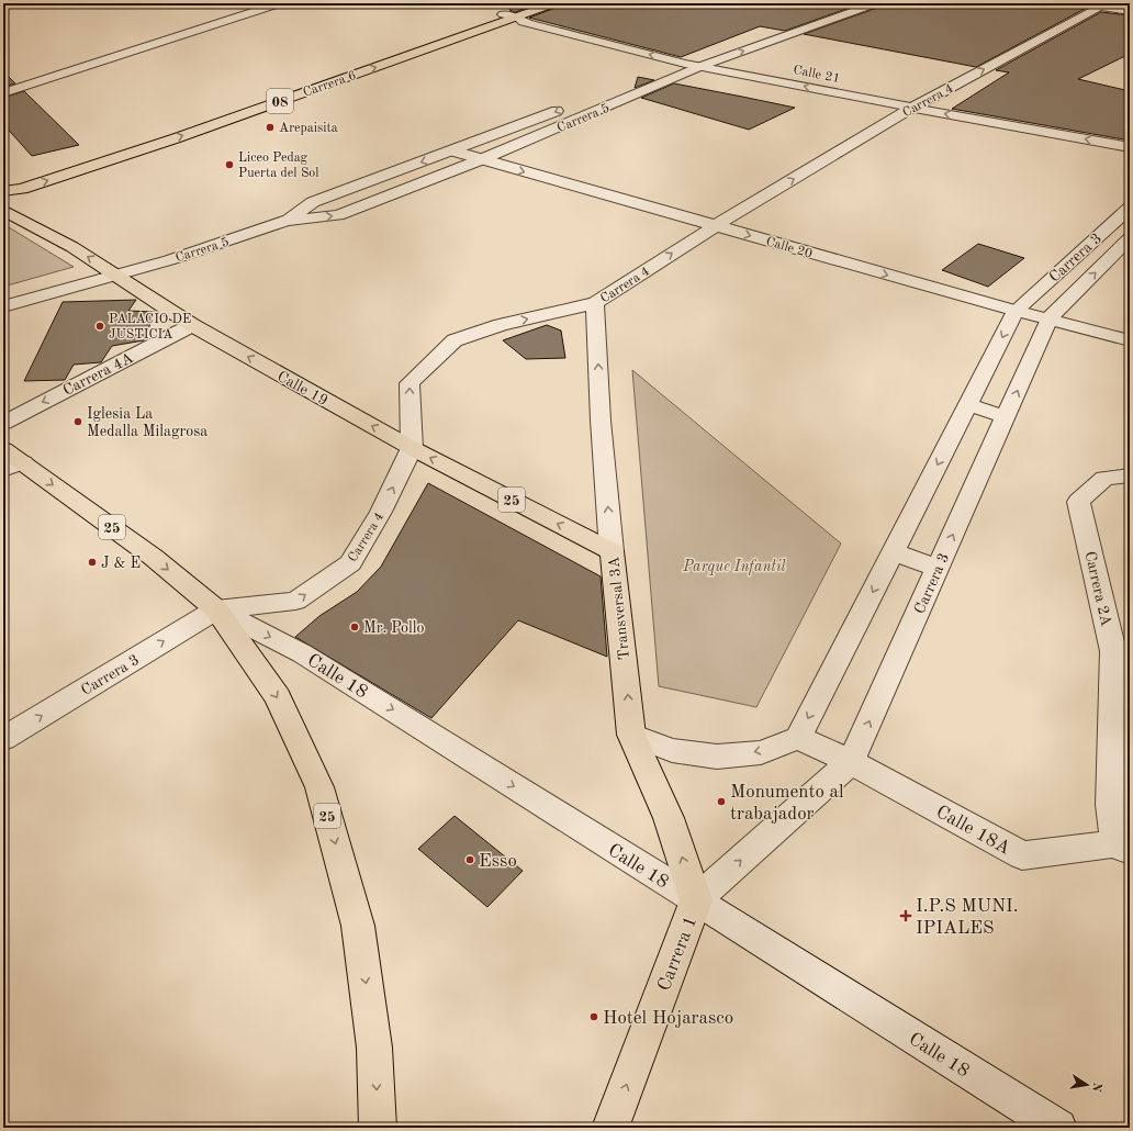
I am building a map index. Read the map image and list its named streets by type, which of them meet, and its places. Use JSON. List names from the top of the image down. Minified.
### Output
{"streets":{"main road":["Carrera 6","08","Calle 19","25","Transversal 3A","Calle 18","Carrera 1"],"street":["Calle 21","Carrera 4","Carrera 5","Calle 20","Carrera 3","Carrera 4A","Carrera 2A","Calle 18A"]},"crossings":[["Calle 21","Carrera 6"],["Calle 21","Carrera 4"],["Calle 21","Carrera 5"],["Carrera 4","Calle 20"],["Carrera 4","Carrera 3"],["Carrera 4","Calle 19"],["Carrera 4","Transversal 3A"],["Carrera 4","Calle 18"],["Carrera 5","Calle 20"],["Carrera 5","Calle 19"],["Calle 20","Carrera 3"],["Carrera 3","Transversal 3A"],["Carrera 3","Calle 18"],["Carrera 3","Calle 18A"],["Carrera 3","Carrera 1"],["Carrera 4A","Calle 19"],["Calle 19","Transversal 3A"],["Carrera 2A","Calle 18A"],["Transversal 3A","Calle 18"],["Transversal 3A","Carrera 1"],["Calle 18","Carrera 1"]],"one_way":["Calle 21","Carrera 4","Calle 20","Carrera 4A","Calle 19","Transversal 3A","Calle 18","Carrera 1"],"parks":["Parque Infantil"],"places":{"other":["Arepaisita","Liceo Pedag Puerta del Sol","PALACIO DE JUSTICIA","Iglesia La Medalla Milagrosa","J & E","Mr. Pollo","Monumento al trabajador","Esso","Hotel Hojarasco"],"health":["I.P.S MUNI. IPIALES"]},"north":"right"}
